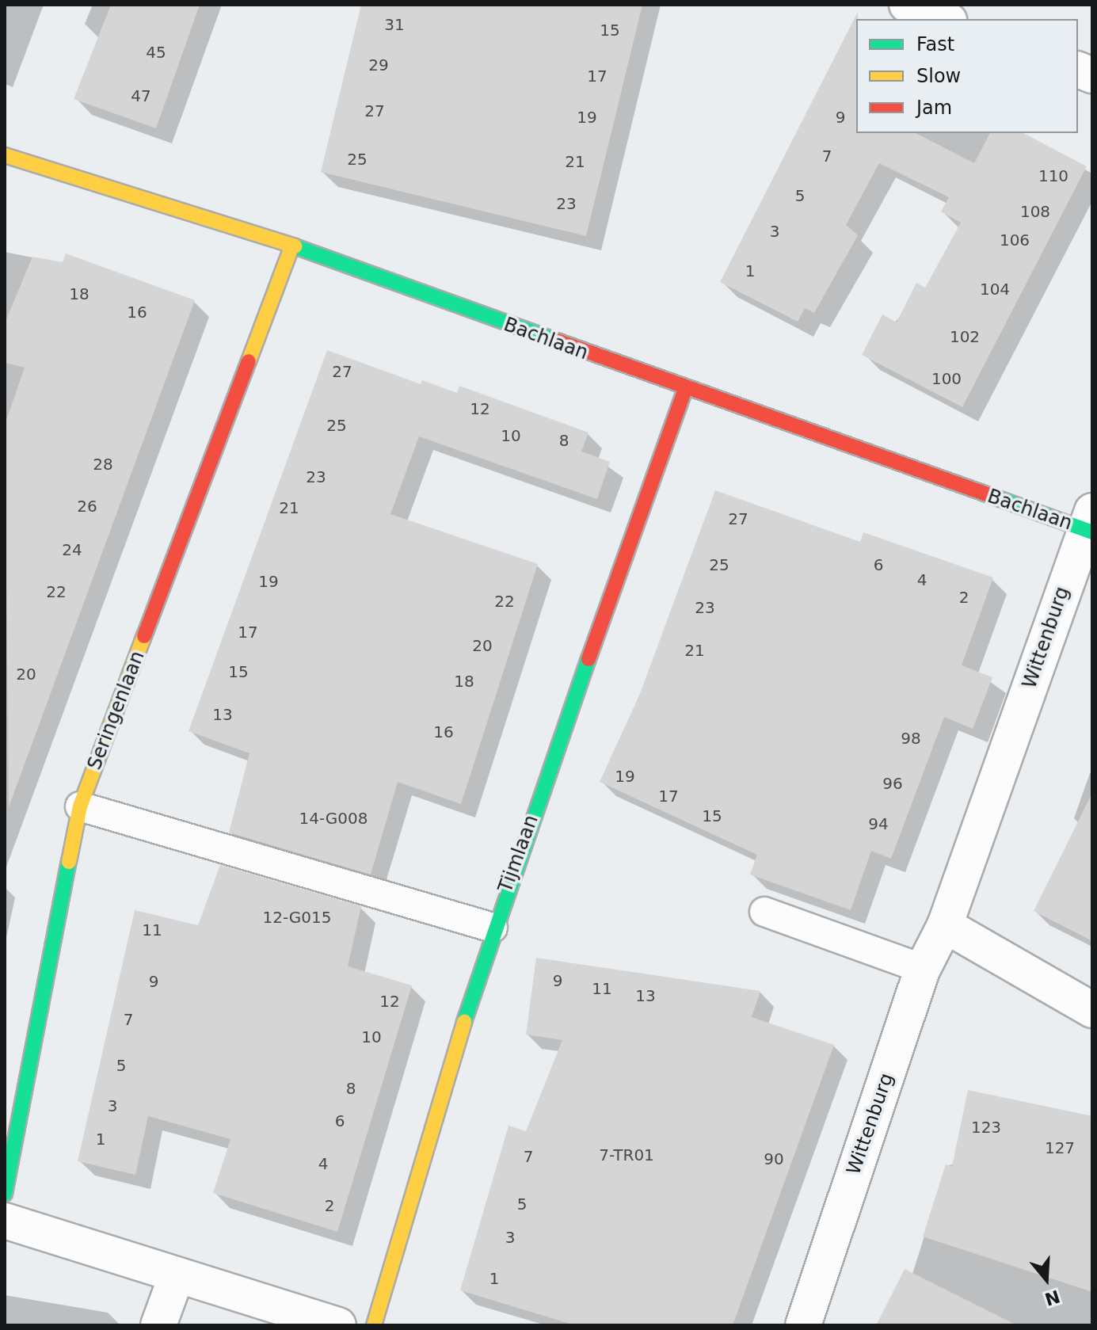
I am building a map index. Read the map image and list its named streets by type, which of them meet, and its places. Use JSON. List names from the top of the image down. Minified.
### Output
{"streets":{"street":["Bachlaan","Wittenburg","Seringenlaan","Tijmlaan"]},"crossings":[["Bachlaan","Wittenburg"],["Bachlaan","Seringenlaan"],["Bachlaan","Tijmlaan"]],"house_numbers":["31","15","45","29","17","47","27","19","9","7","25","21","110","5","23","108","3","106","1","104","18","16","102","27","100","12","25","10","8","28","23","26","21","27","24","25","6","4","19","22","2","22","23","17","20","21","15","20","18","13","16","98","19","96","17","15","14-G008","94","12-G015","11","9","9","11","13","12","7","10","5","8","3","6","123","1","127","7-TR01","7","90","4","5","2","3","1"],"legend":["Fast","Slow","Jam"],"north":"bottom"}
